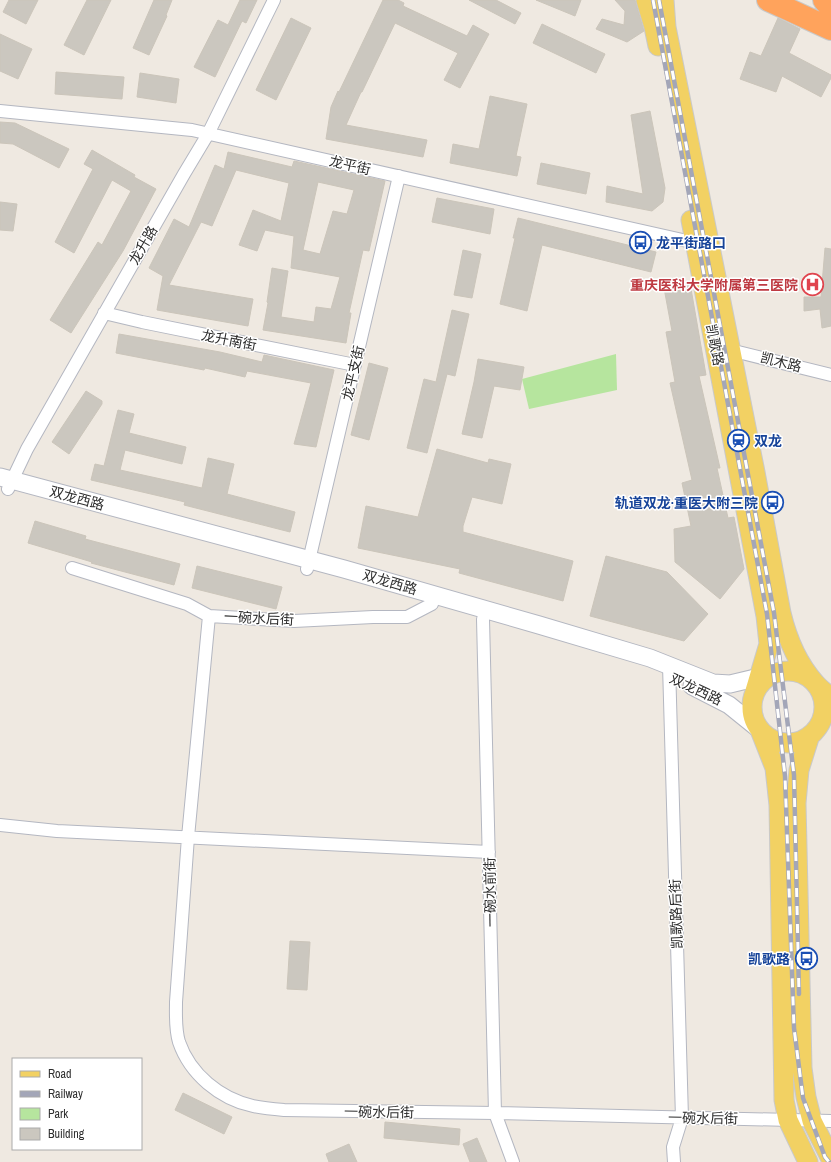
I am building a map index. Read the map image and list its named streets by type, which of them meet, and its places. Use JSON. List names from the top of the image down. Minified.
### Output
{"streets":{"main road":["凯歌路","双龙西路"],"street":["龙平街","龙升路","龙升南街","凯木路","龙平支街","一碗水后街","一碗水前街","凯歌路后街"]},"crossings":[["龙平街","龙升路"],["龙平街","凯歌路"],["龙平街","龙平支街"],["龙升路","龙升南街"],["龙升路","双龙西路"],["龙升南街","龙平支街"],["凯歌路","凯木路"],["凯歌路","双龙西路"],["龙平支街","双龙西路"],["双龙西路","一碗水后街"],["双龙西路","一碗水前街"],["双龙西路","凯歌路后街"],["一碗水后街","一碗水前街"],["一碗水后街","凯歌路后街"]],"places":{"bus stop":["龙平街路口","轨道双龙·重医大附三院","凯歌路"],"hospital":["重庆医科大学附属第三医院"],"station":["双龙"]},"legend":["Road","Railway","Park","Building"]}
